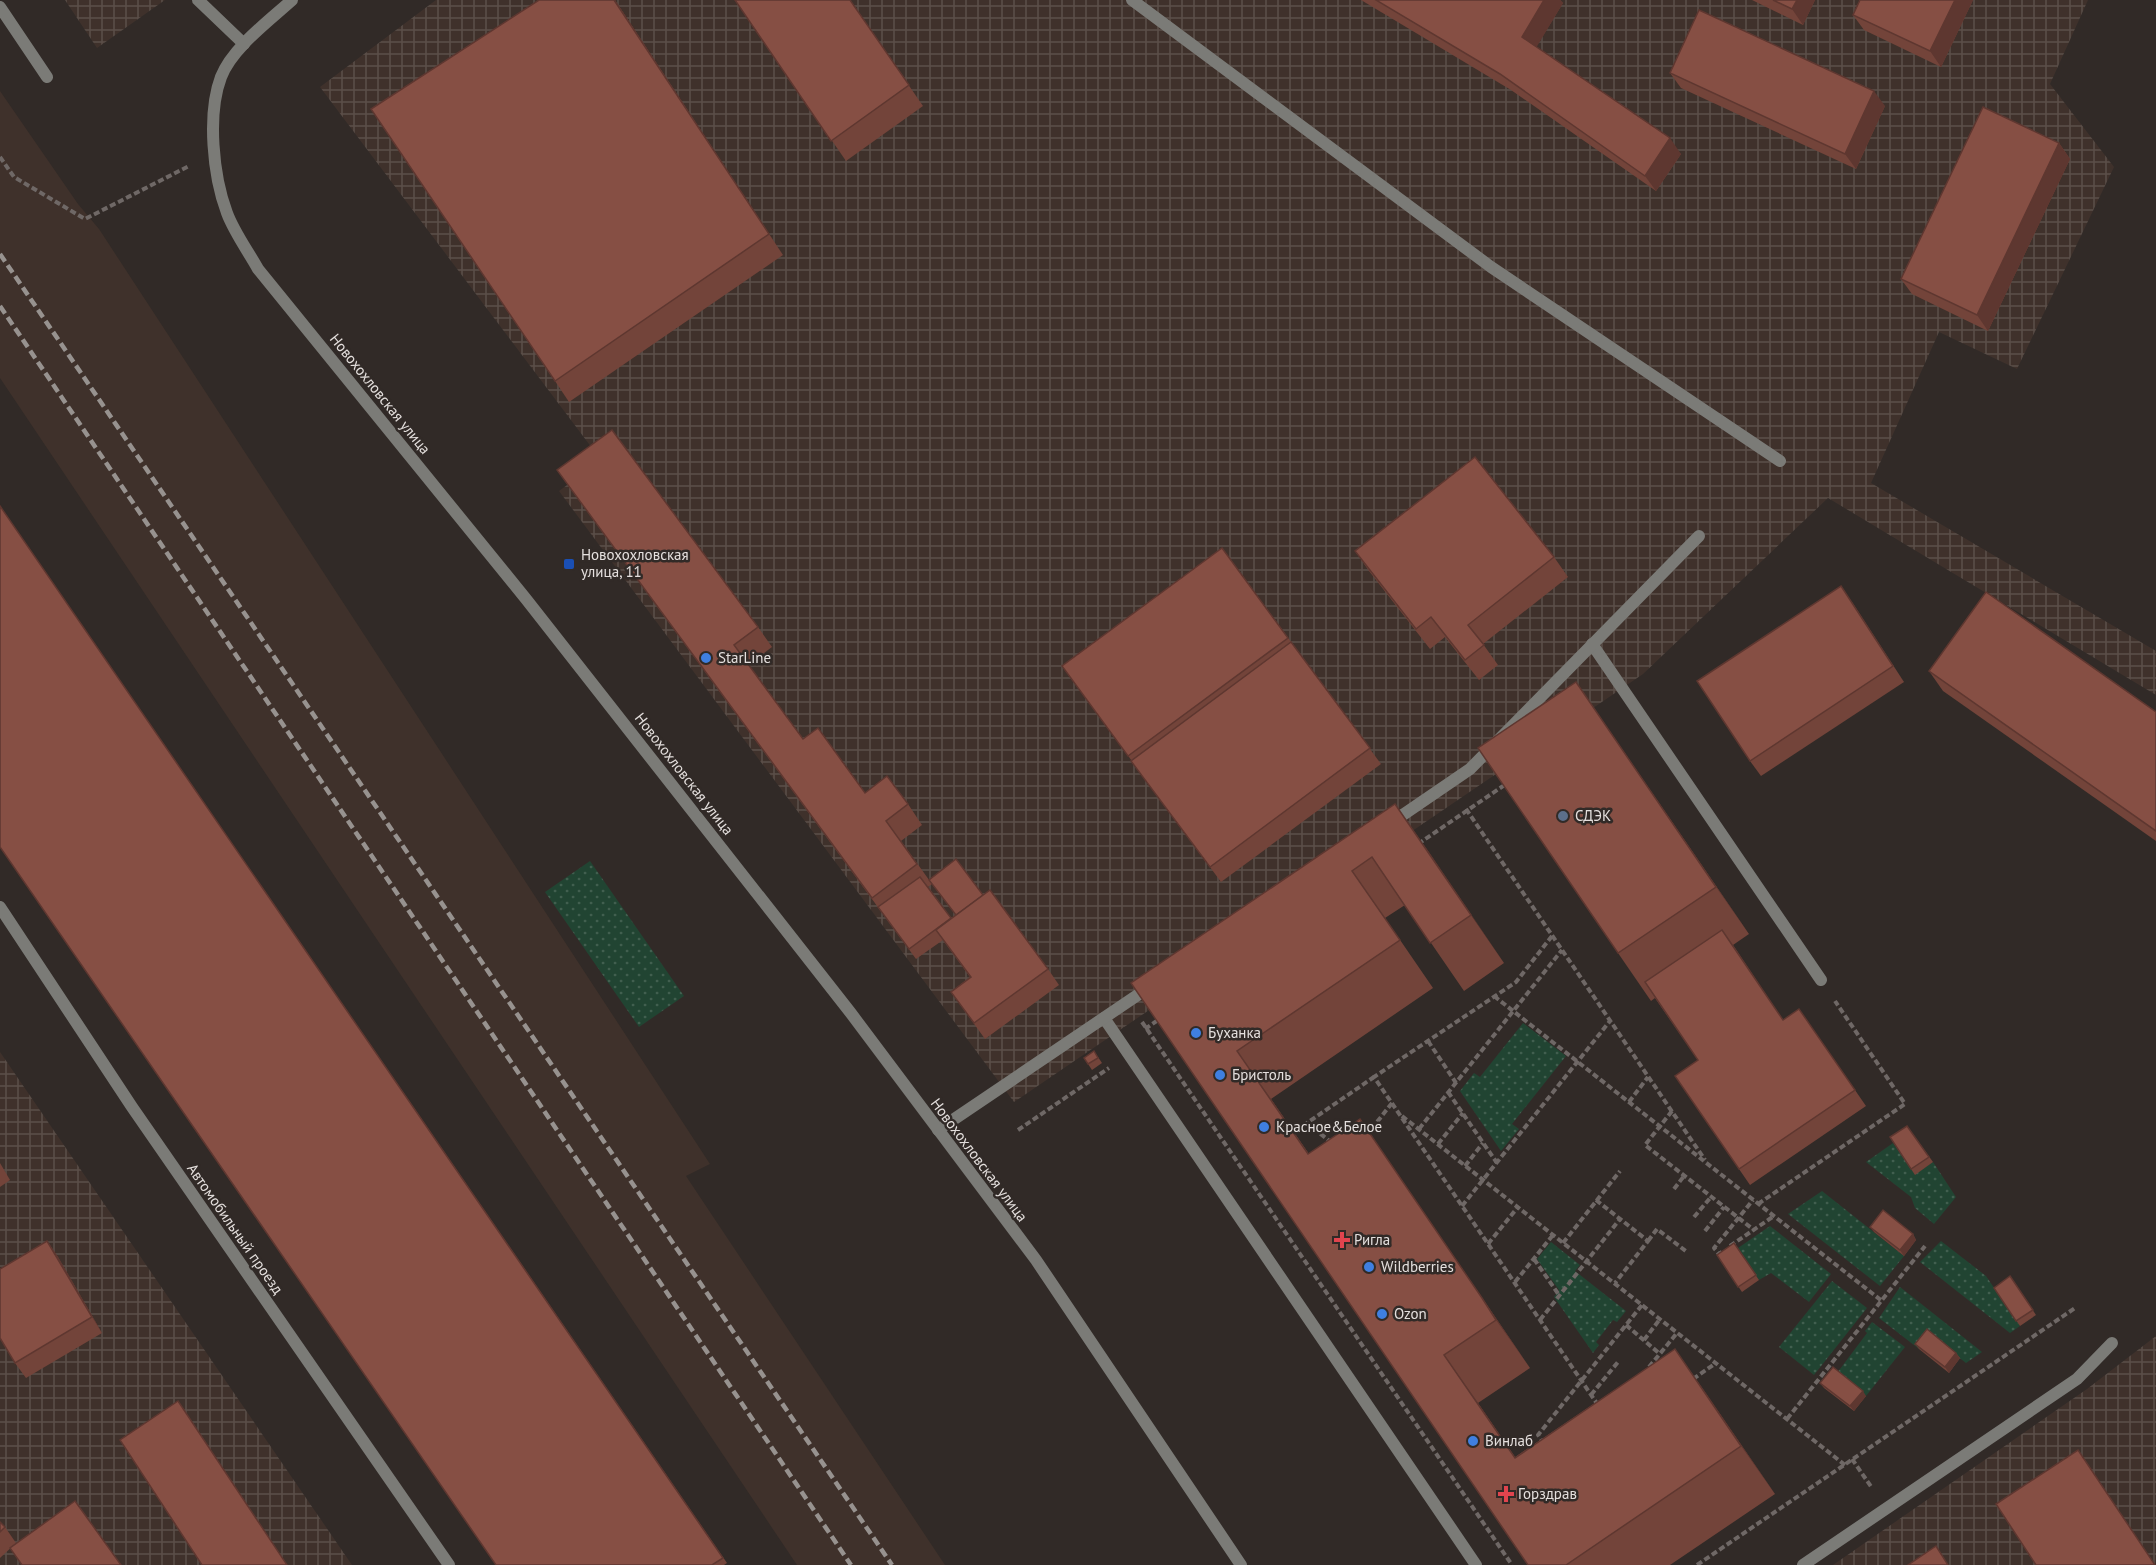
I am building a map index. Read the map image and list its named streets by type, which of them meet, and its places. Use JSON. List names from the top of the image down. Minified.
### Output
{"streets":{"street":["Новохохловская улица","Автомобильный проезд"]},"places":{"transit":["Новохохловская улица, 11"],"other":["StarLine","СДЭК","Буханка","Бристоль","Красное&Белое","Wildberries","Ozon","Винлаб"],"health":["Ригла","Горздрав"]}}
